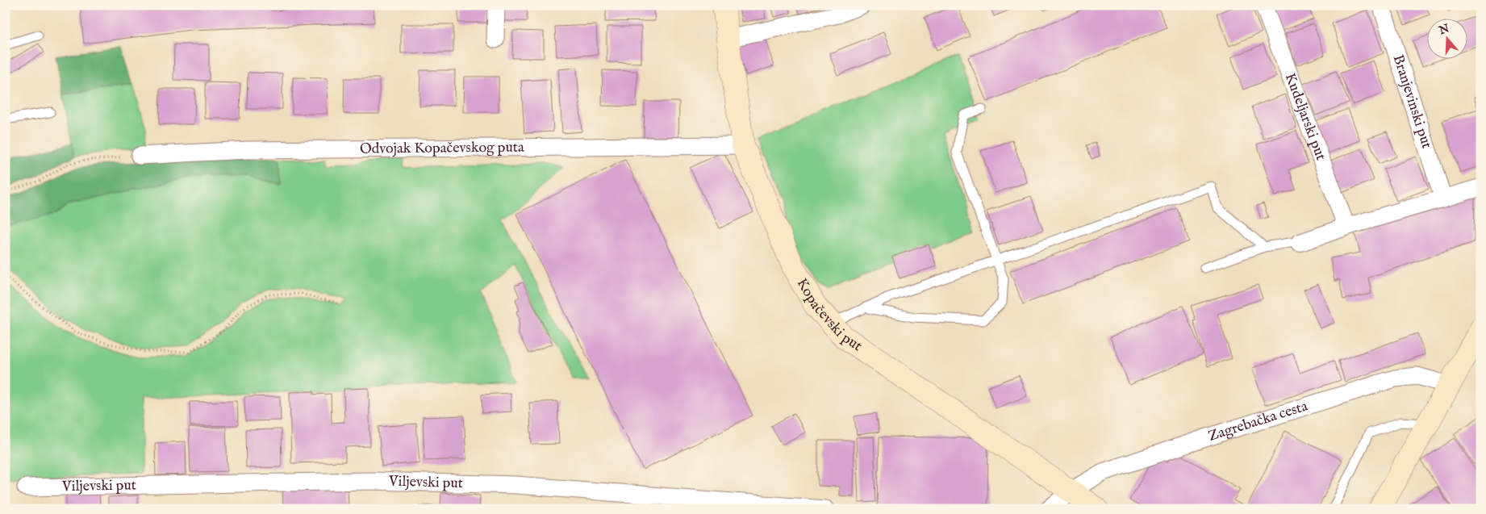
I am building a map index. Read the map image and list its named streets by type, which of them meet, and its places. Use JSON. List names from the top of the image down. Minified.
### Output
{"streets":{"street":["Branjevinski put","Kudeljarski put","Odvojak Kopačevskog puta","Kopačevski put","Zagrebačka cesta","Viljevski put"]},"crossings":[["Odvojak Kopačevskog puta","Kopačevski put"],["Kopačevski put","Zagrebačka cesta"]],"north":"top"}
